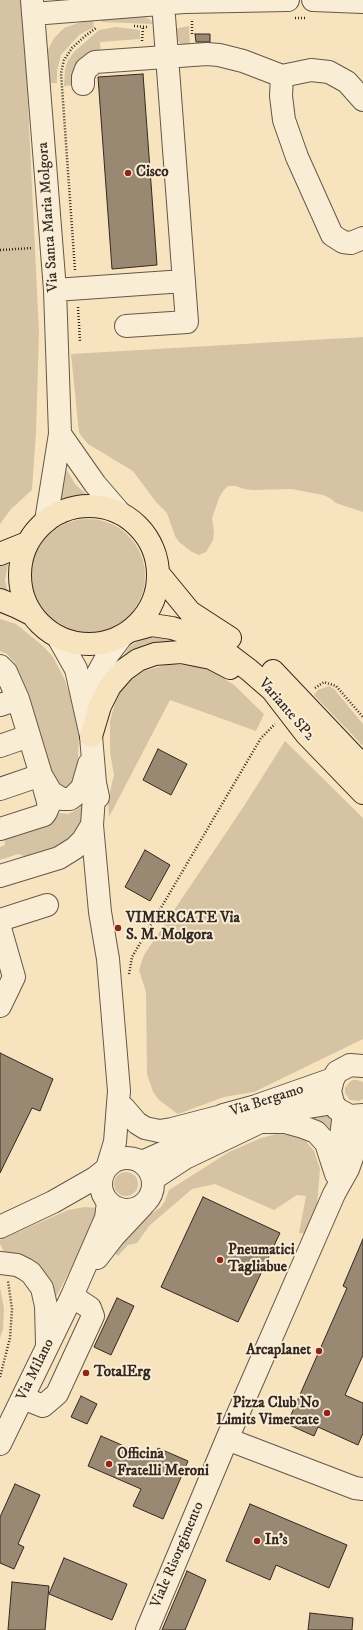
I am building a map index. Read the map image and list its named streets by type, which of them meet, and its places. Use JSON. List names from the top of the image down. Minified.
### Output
{"streets":{"main road":["Variante SP2"],"street":["Via Santa Maria Molgora","Via Bergamo","Via Milano","Viale Risorgimento"]},"crossings":[["Via Santa Maria Molgora","Variante SP2"],["Via Bergamo","Via Milano"],["Via Bergamo","Viale Risorgimento"]],"places":["Cisco","VIMERCATE Via S. M. Molgora","Pneumatici Tagliabue","Arcaplanet","TotalErg","Pizza Club No Limits Vimercate","Officina Fratelli Meroni","In's"]}
